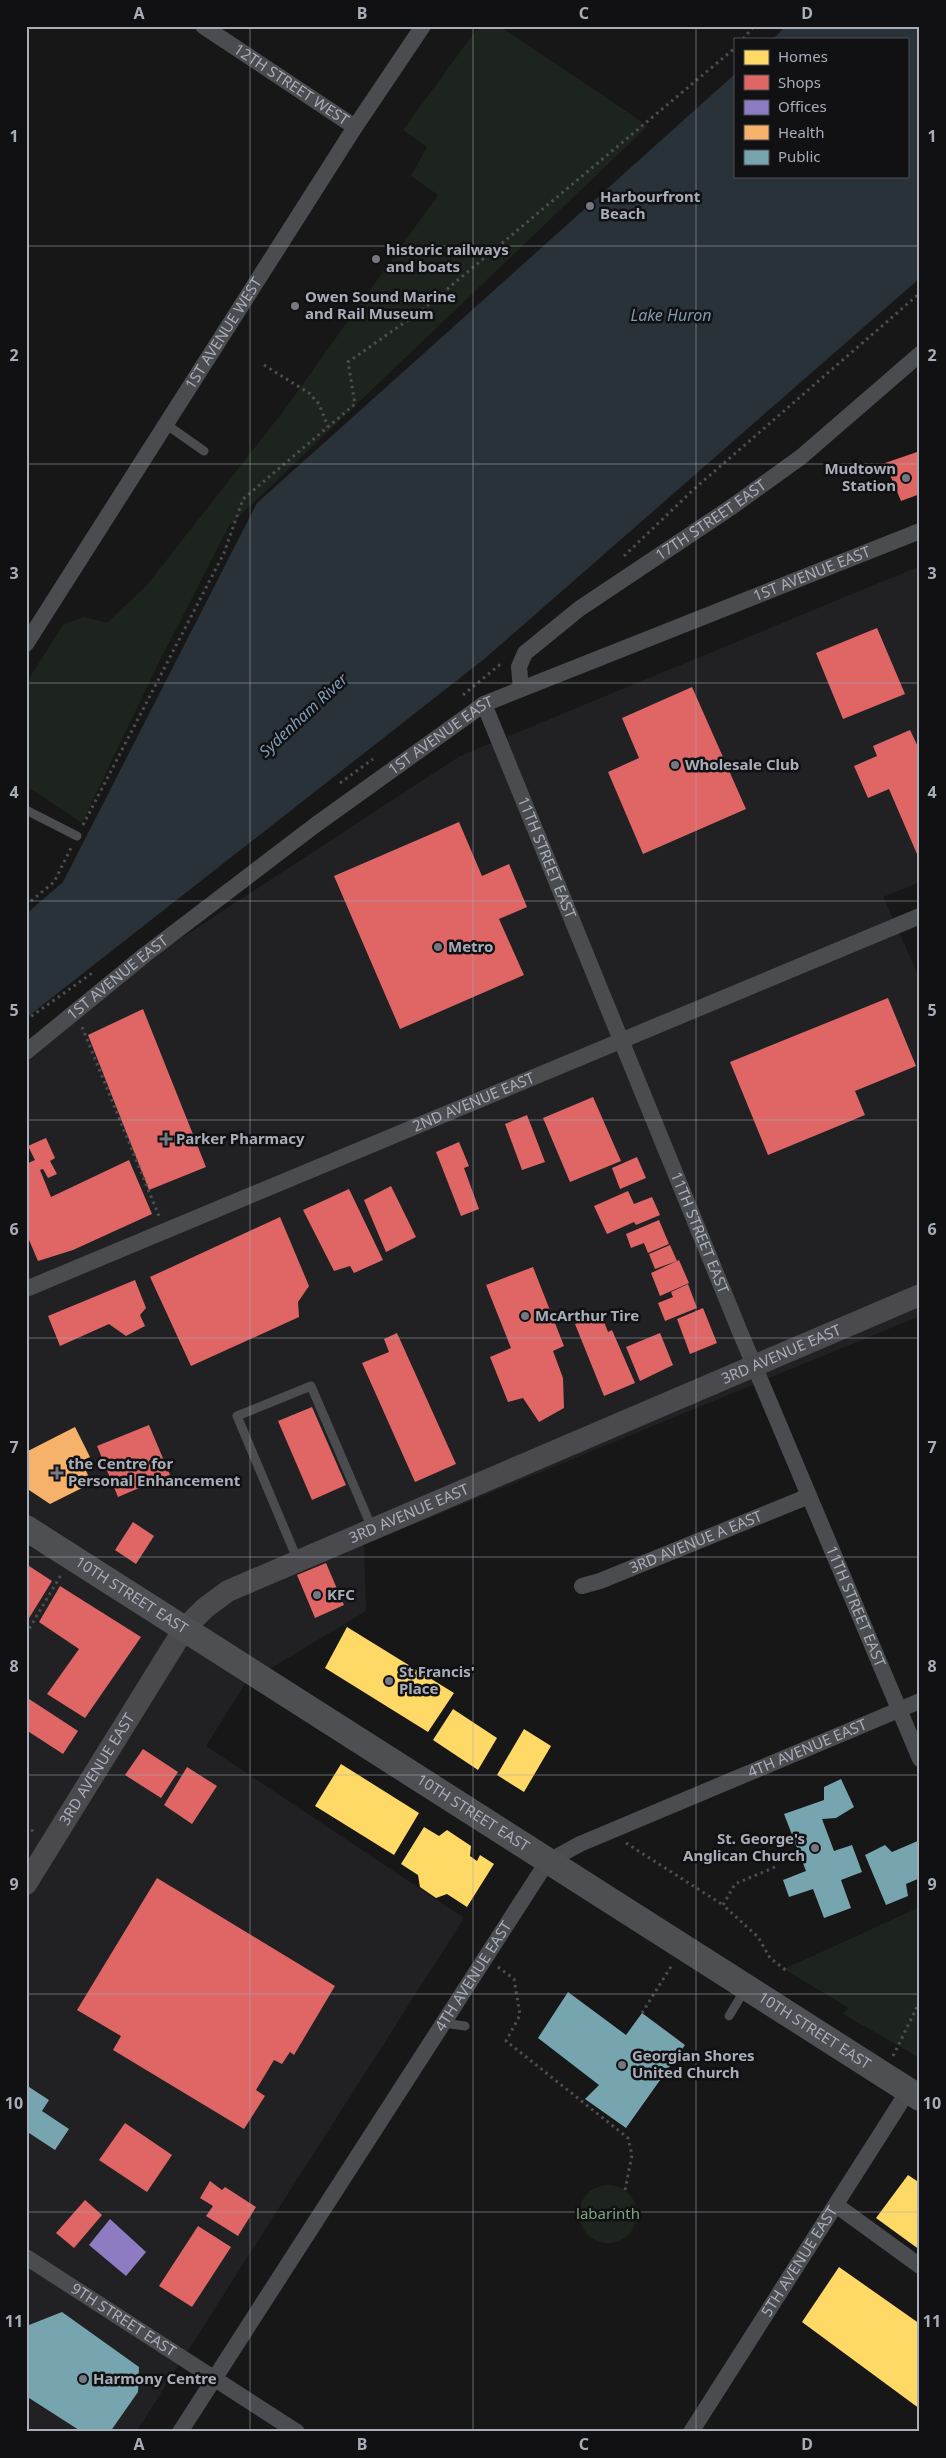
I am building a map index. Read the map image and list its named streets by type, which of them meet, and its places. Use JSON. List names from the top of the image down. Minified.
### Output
{"streets":{"main road":["3RD AVENUE EAST","10TH STREET EAST"],"street":["12TH STREET WEST","1ST AVENUE WEST","17TH STREET EAST","1ST AVENUE EAST","11TH STREET EAST","2ND AVENUE EAST","3RD AVENUE A EAST","4TH AVENUE EAST","5TH AVENUE EAST","9TH STREET EAST"]},"crossings":[["12TH STREET WEST","1ST AVENUE WEST"],["17TH STREET EAST","1ST AVENUE EAST"],["1ST AVENUE EAST","11TH STREET EAST"],["11TH STREET EAST","2ND AVENUE EAST"],["11TH STREET EAST","3RD AVENUE EAST"],["11TH STREET EAST","3RD AVENUE A EAST"],["11TH STREET EAST","4TH AVENUE EAST"],["3RD AVENUE EAST","10TH STREET EAST"],["10TH STREET EAST","4TH AVENUE EAST"],["10TH STREET EAST","5TH AVENUE EAST"],["4TH AVENUE EAST","9TH STREET EAST"]],"water":["Lake Huron","Sydenham River"],"parks":["labarinth"],"places":{"other":["Harbourfront Beach","historic railways and boats","Owen Sound Marine and Rail Museum","Mudtown Station","Wholesale Club","Metro","McArthur Tire","KFC","St Francis' Place","St. George's Anglican Church","Georgian Shores United Church","Harmony Centre"],"health":["Parker Pharmacy","the Centre for Personal Enhancement"]},"legend":["Homes","Shops","Offices","Health","Public"],"grid":{"columns":["A","B","C","D"],"rows":["1","2","3","4","5","6","7","8","9","10","11"]}}
